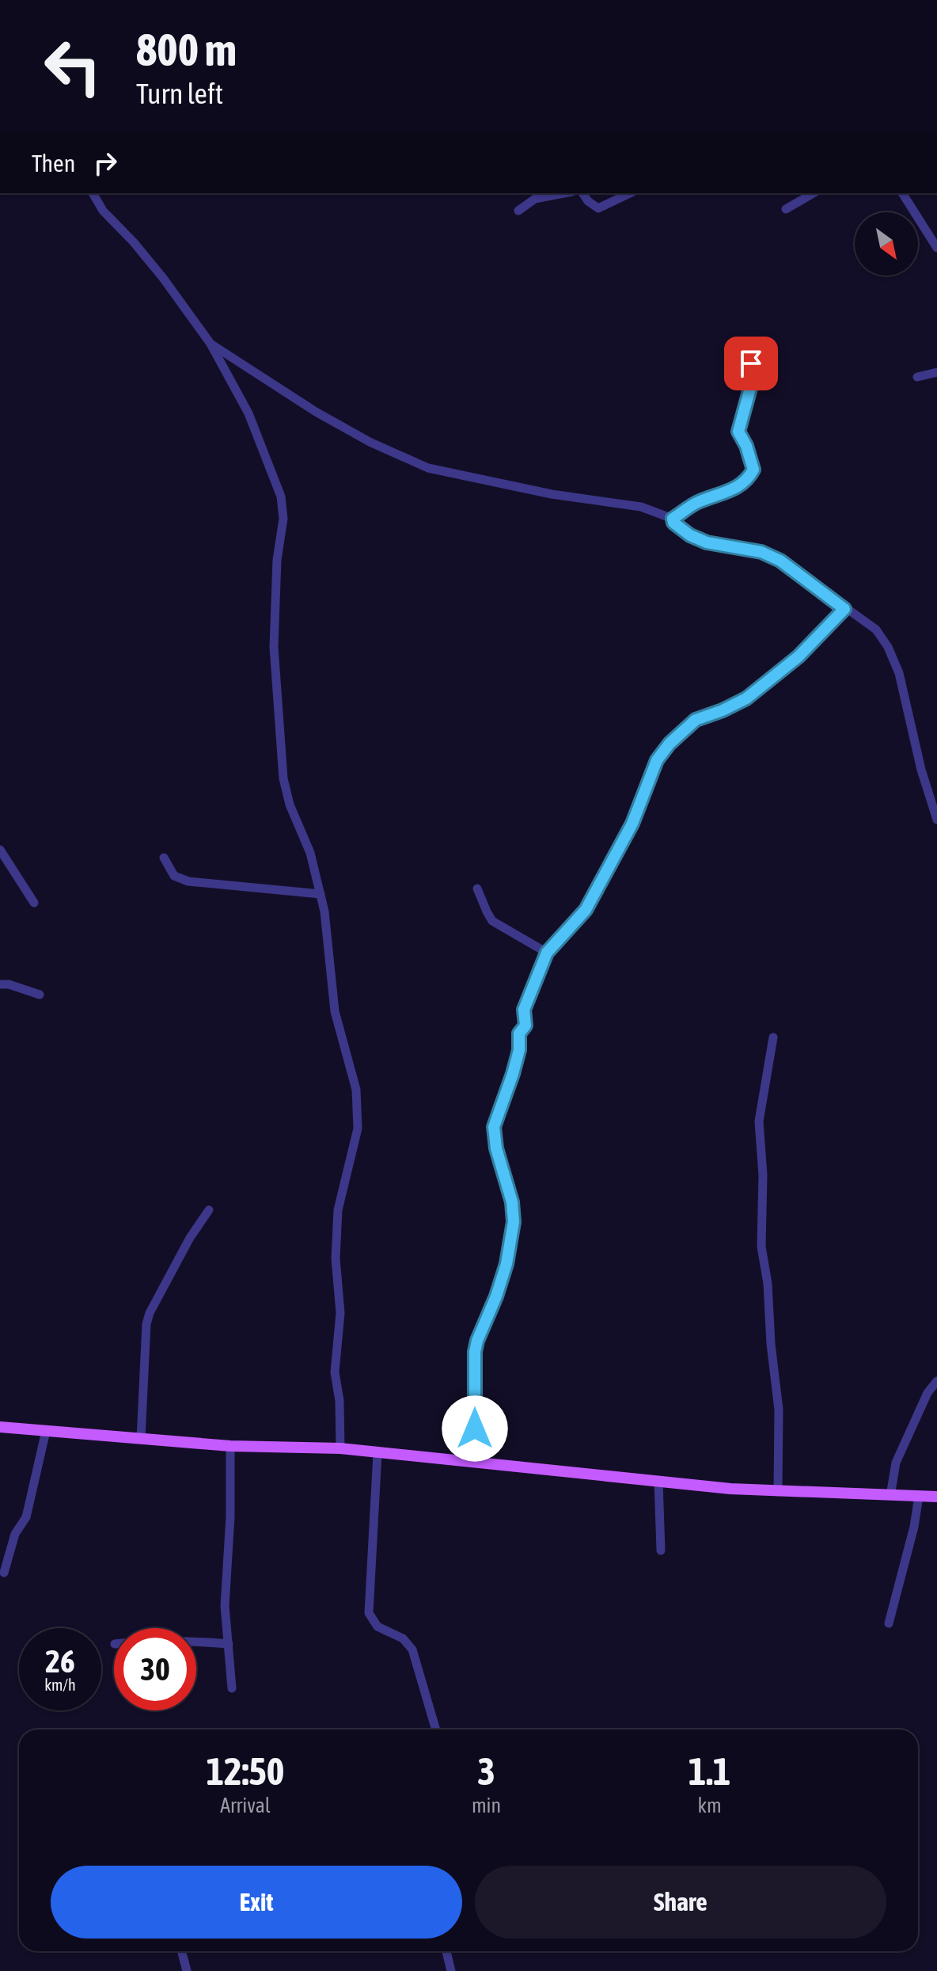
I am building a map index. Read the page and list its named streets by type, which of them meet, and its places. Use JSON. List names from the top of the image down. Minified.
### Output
{"north":"bottom right","page":{"turn":["800 m","Turn left"],"then":"Then","speed":"26 km/h","limit":"30","eta":["12:50","Arrival","3","min","1.1","km"],"buttons":["Exit","Share"]}}
